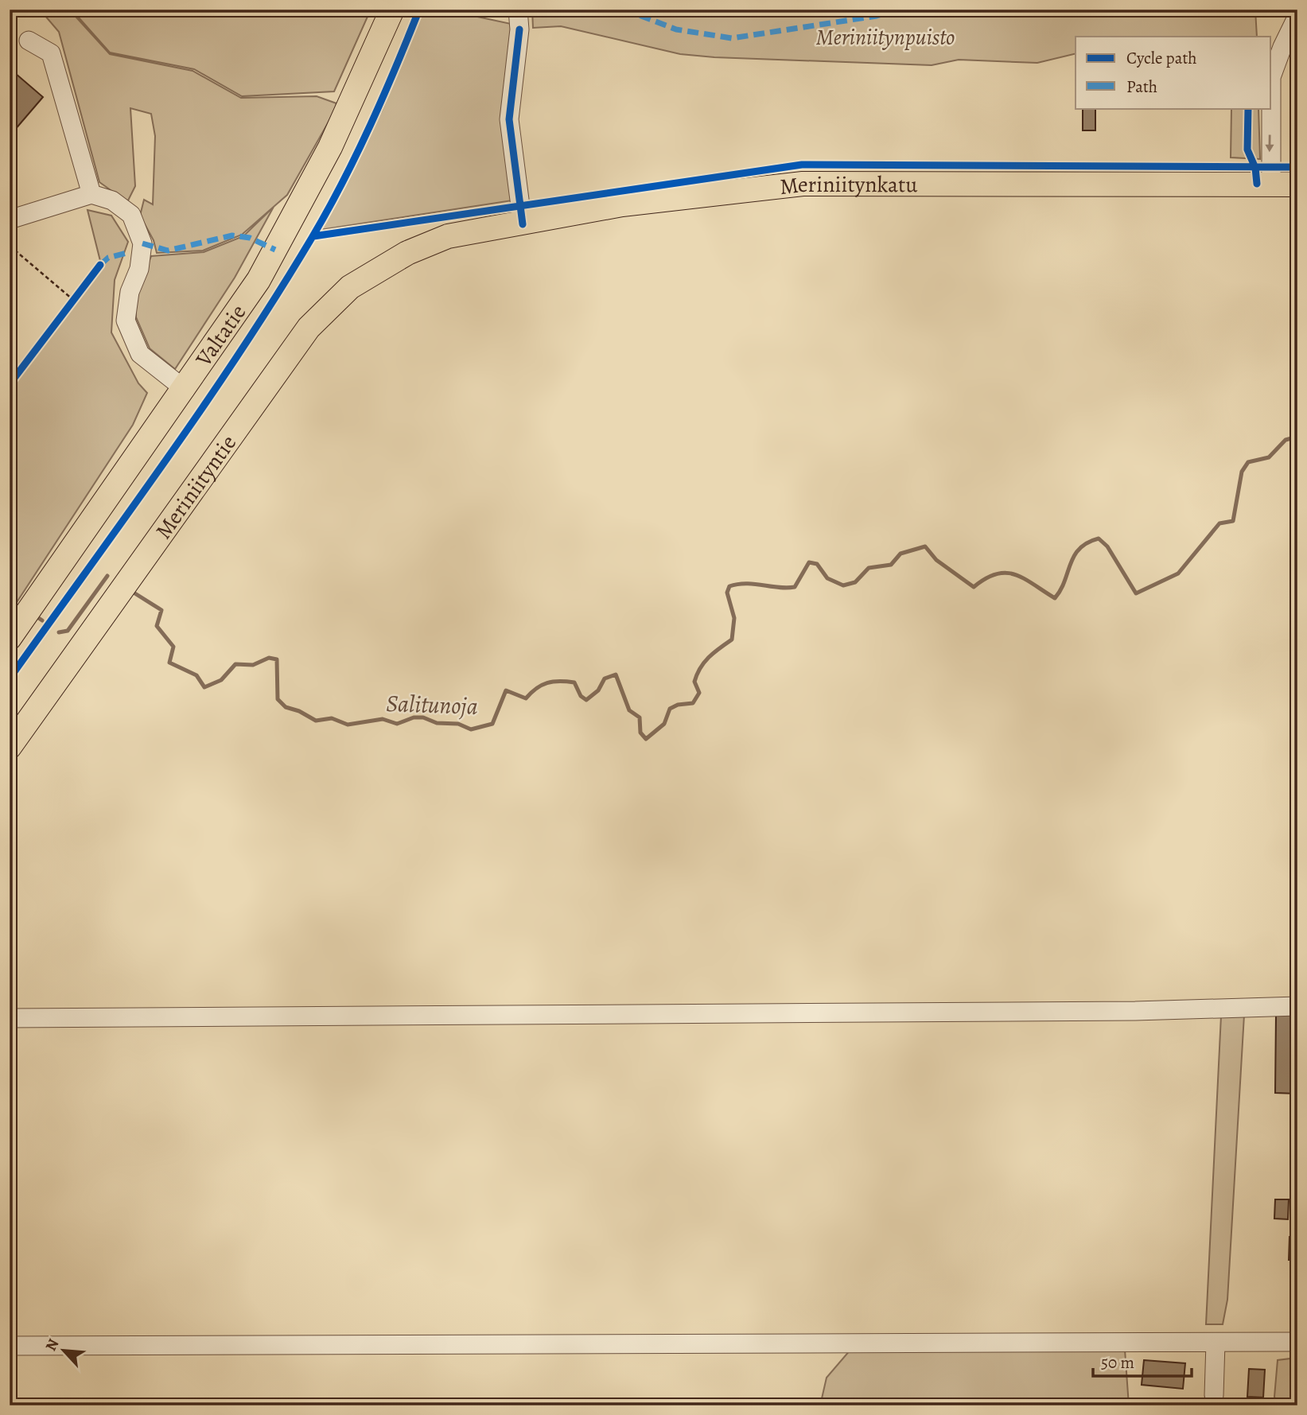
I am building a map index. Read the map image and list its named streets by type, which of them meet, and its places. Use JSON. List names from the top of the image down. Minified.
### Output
{"streets":{"main road":["Meriniitynkatu","Valtatie","Meriniityntie"]},"crossings":[["Meriniitynkatu","Meriniityntie"]],"water":["Salitunoja"],"parks":["Meriniitynpuisto"],"legend":["Cycle path","Path"],"scale_bar":"50 m","north":"top left"}
